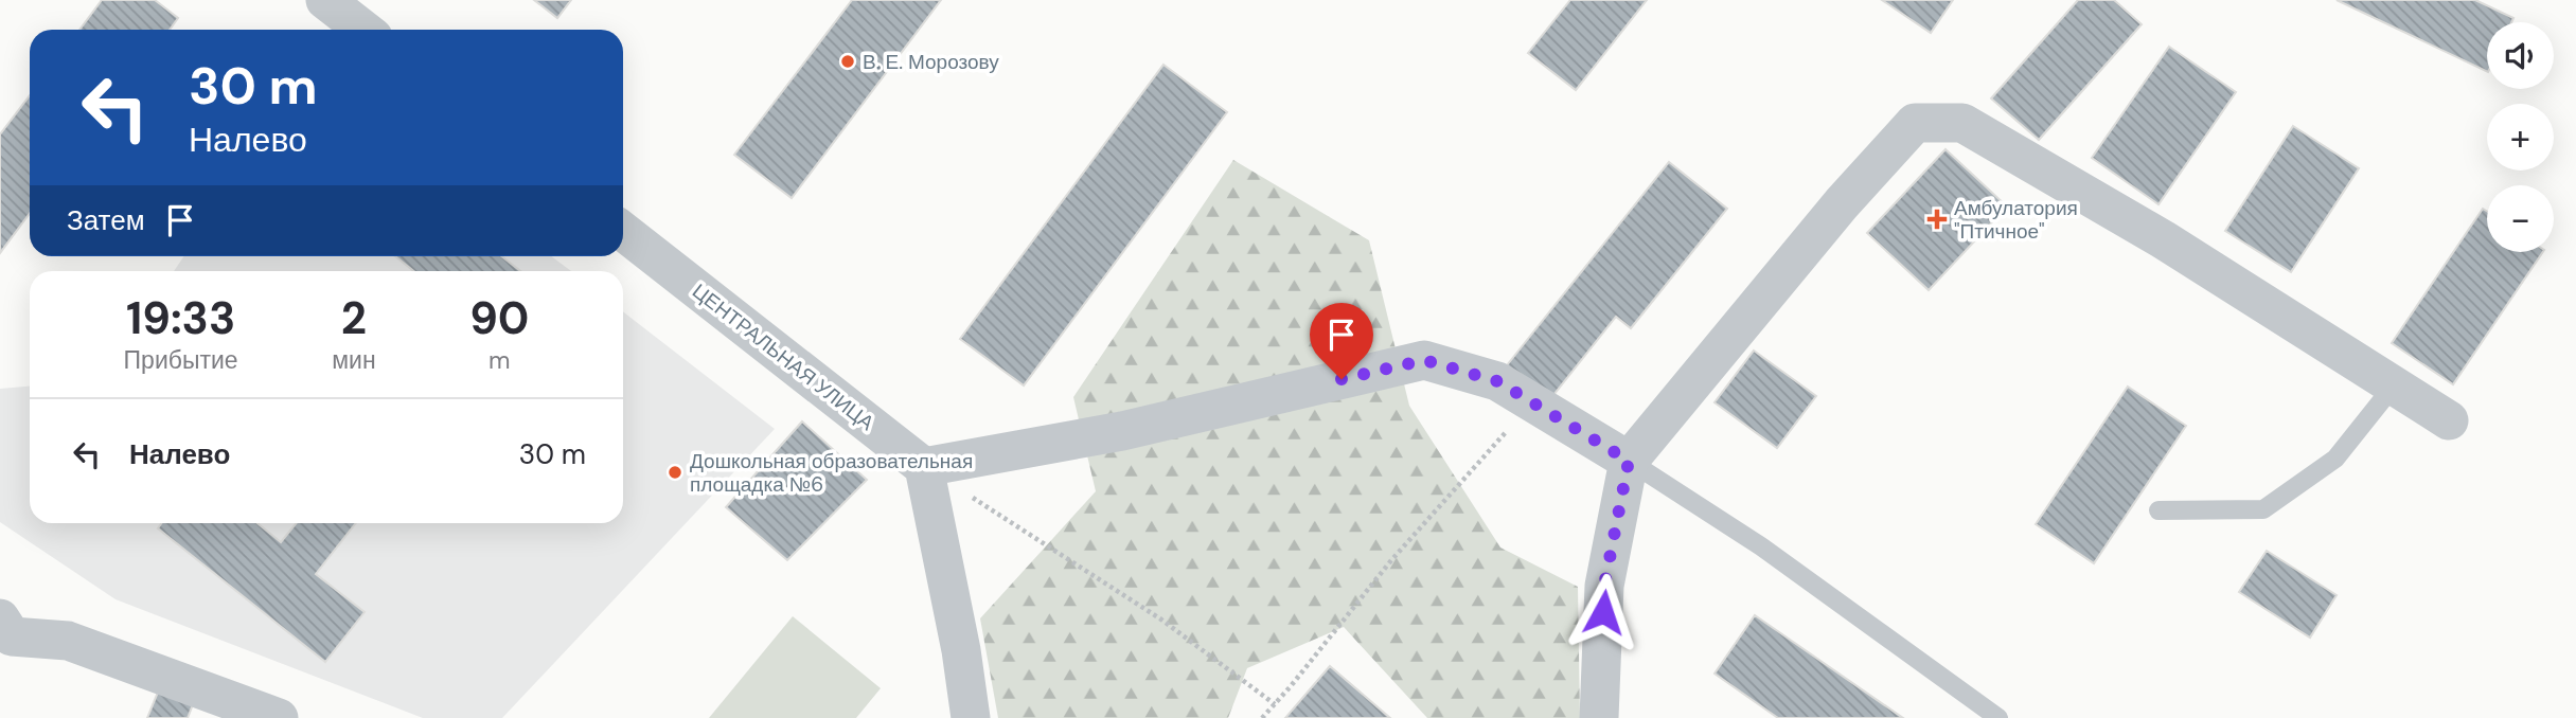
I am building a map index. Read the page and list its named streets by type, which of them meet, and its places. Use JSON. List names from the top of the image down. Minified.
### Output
{"streets":{"street":["ЦЕНТРАЛЬНАЯ УЛИЦА"]},"places":{"other":["В. Е. Морозову","Дошкольная образовательная площадка №6"],"health":["Амбулатория \"Птичное\""]},"page":{"map_buttons":["+","−"],"turn":["30 m","Налево"],"then":"Затем","eta":["19:33","Прибытие","2","мин","90","m"],"list":[{"name":"Налево","value":"30 m"}]}}
